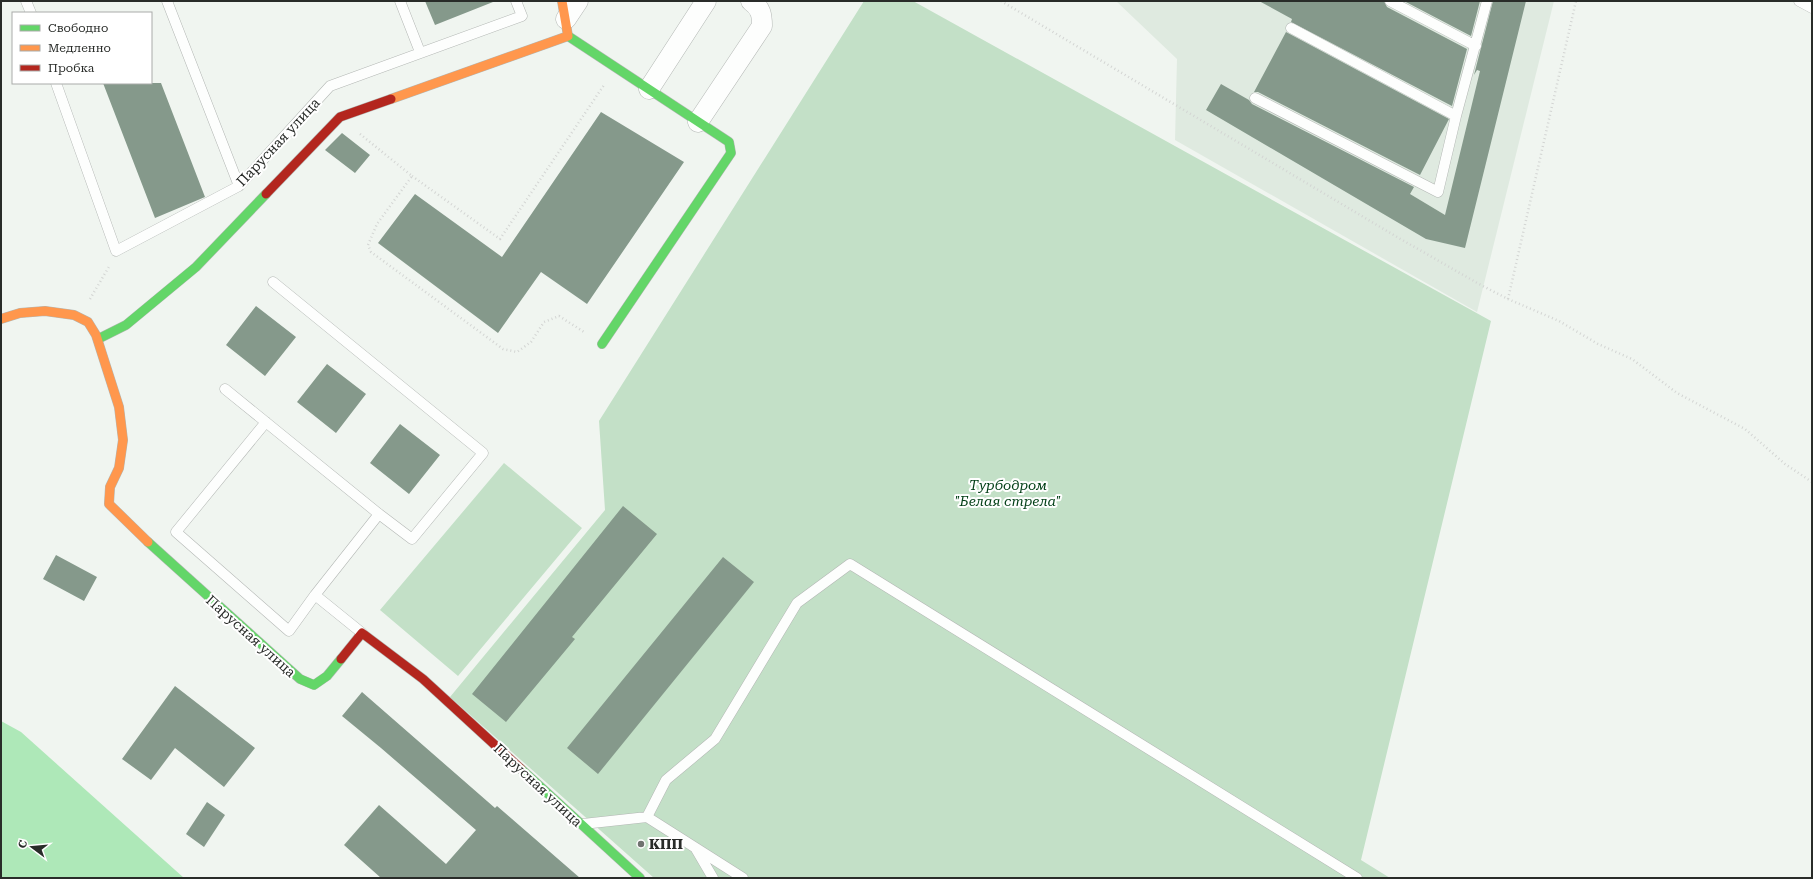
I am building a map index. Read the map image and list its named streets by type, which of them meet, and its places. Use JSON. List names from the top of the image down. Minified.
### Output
{"streets":{"street":["Парусная улица"]},"parks":["Турбодром \"Белая стрела\""],"places":["КПП"],"legend":["Свободно","Медленно","Пробка"],"north":"left"}
